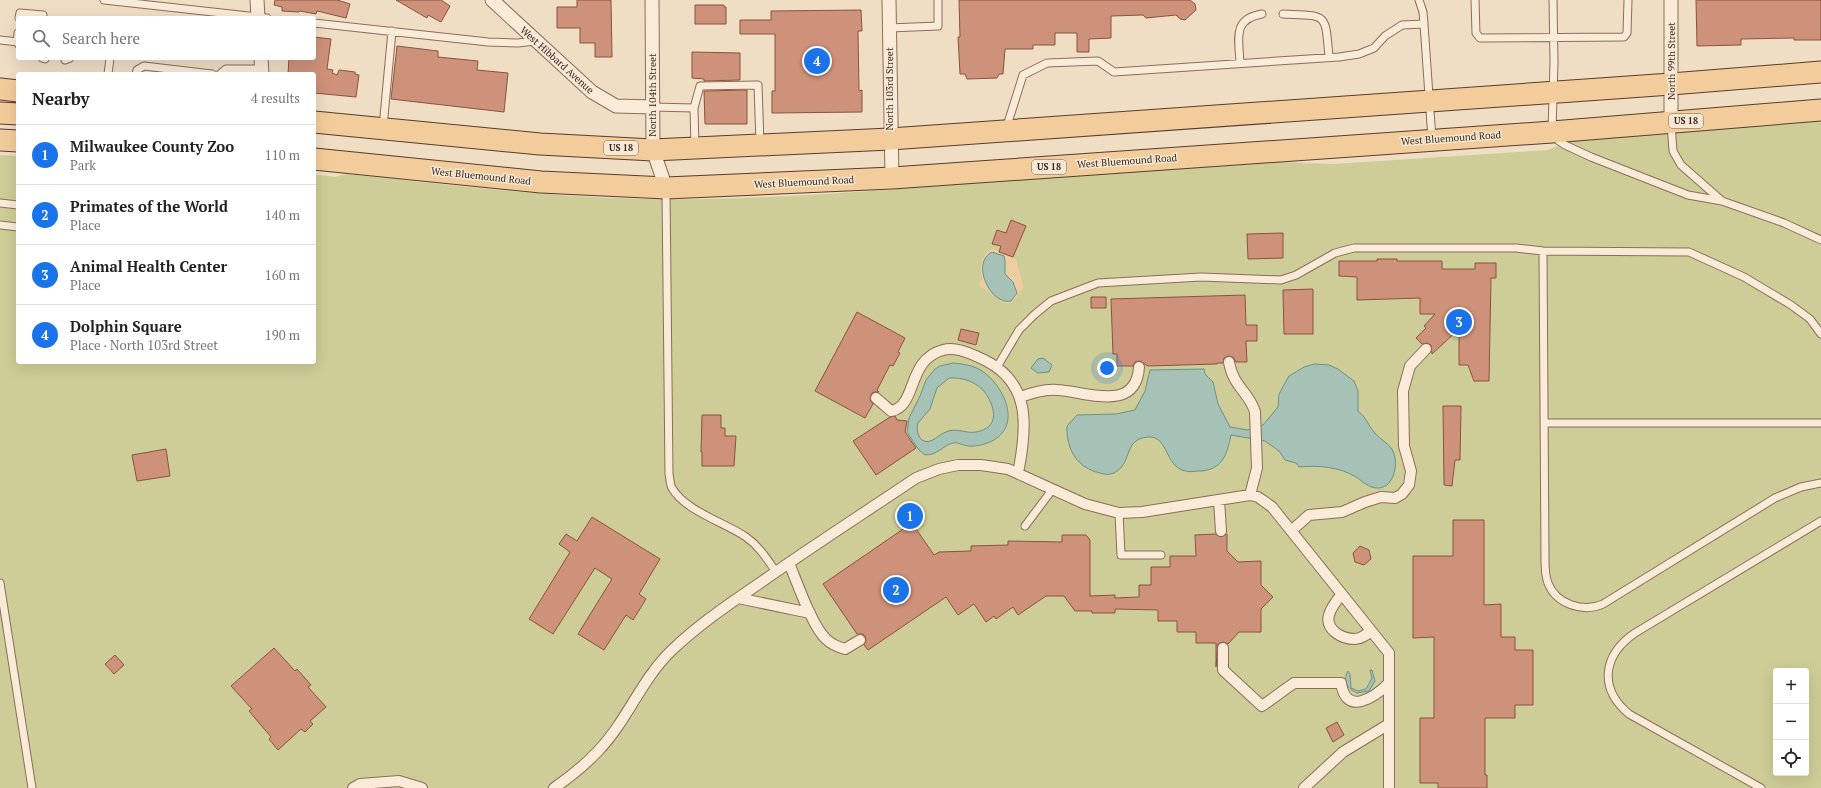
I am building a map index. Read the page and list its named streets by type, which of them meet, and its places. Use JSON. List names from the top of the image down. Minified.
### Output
{"streets":{"main road":["US 18","West Bluemound Road"],"street":["West Hibbard Avenue","North 99th Street","North 103rd Street","North 104th Street"]},"crossings":[["West Hibbard Avenue","North 104th Street"],["North 99th Street","US 18"],["North 99th Street","West Bluemound Road"],["North 103rd Street","US 18"],["North 103rd Street","West Bluemound Road"],["North 104th Street","US 18"],["North 104th Street","West Bluemound Road"]],"page":{"search":"Search here","pins":["4","3","1","2"],"heading":["Nearby","4 results"],"list":[{"mark":"1","name":"Milwaukee County Zoo","note":"Park","value":"110 m"},{"mark":"2","name":"Primates of the World","note":"Place","value":"140 m"},{"mark":"3","name":"Animal Health Center","note":"Place","value":"160 m"},{"mark":"4","name":"Dolphin Square","note":"Place · North 103rd Street","value":"190 m"}],"map_buttons":["+","−"]}}
